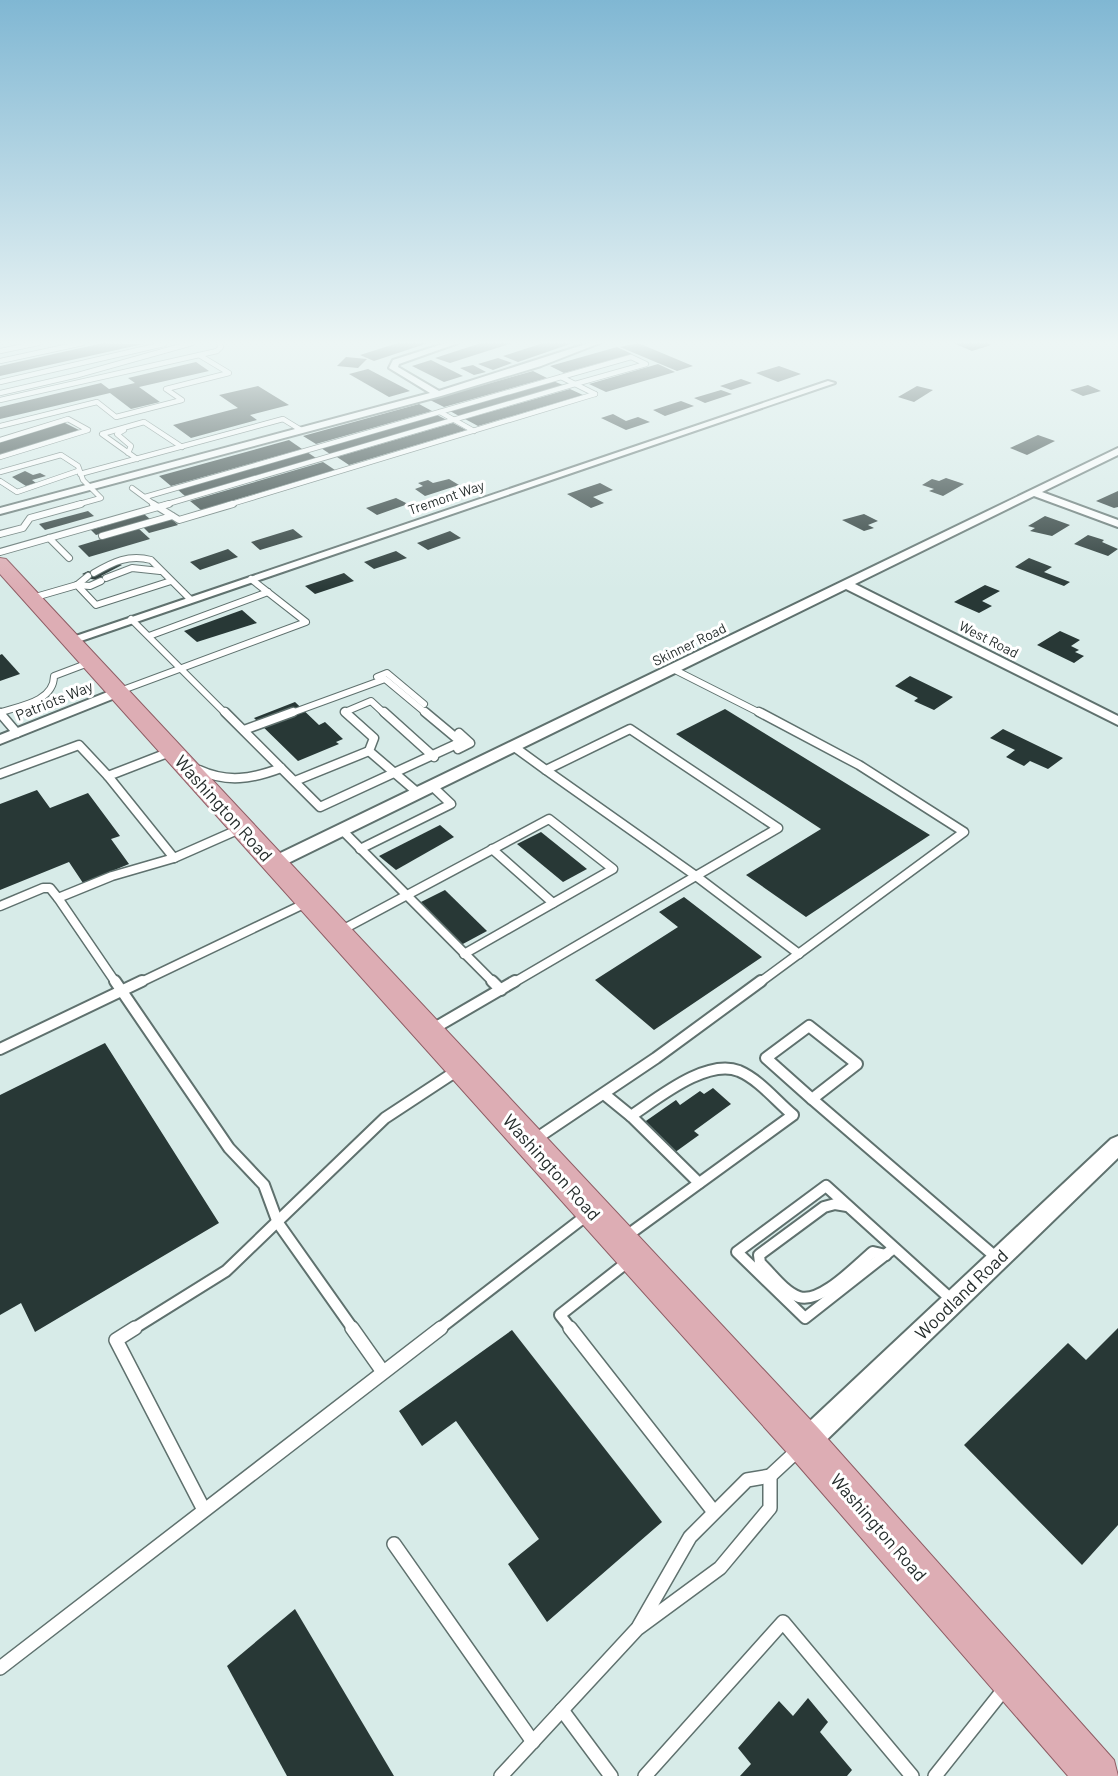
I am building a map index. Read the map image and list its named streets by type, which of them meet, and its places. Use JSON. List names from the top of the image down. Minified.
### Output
{"streets":{"main road":["Washington Road"],"street":["Tremont Way","West Road","Skinner Road","Patriots Way","Woodland Road"]},"crossings":[["Tremont Way","Washington Road"],["West Road","Skinner Road"],["Skinner Road","Washington Road"],["Patriots Way","Washington Road"],["Washington Road","Woodland Road"]]}
